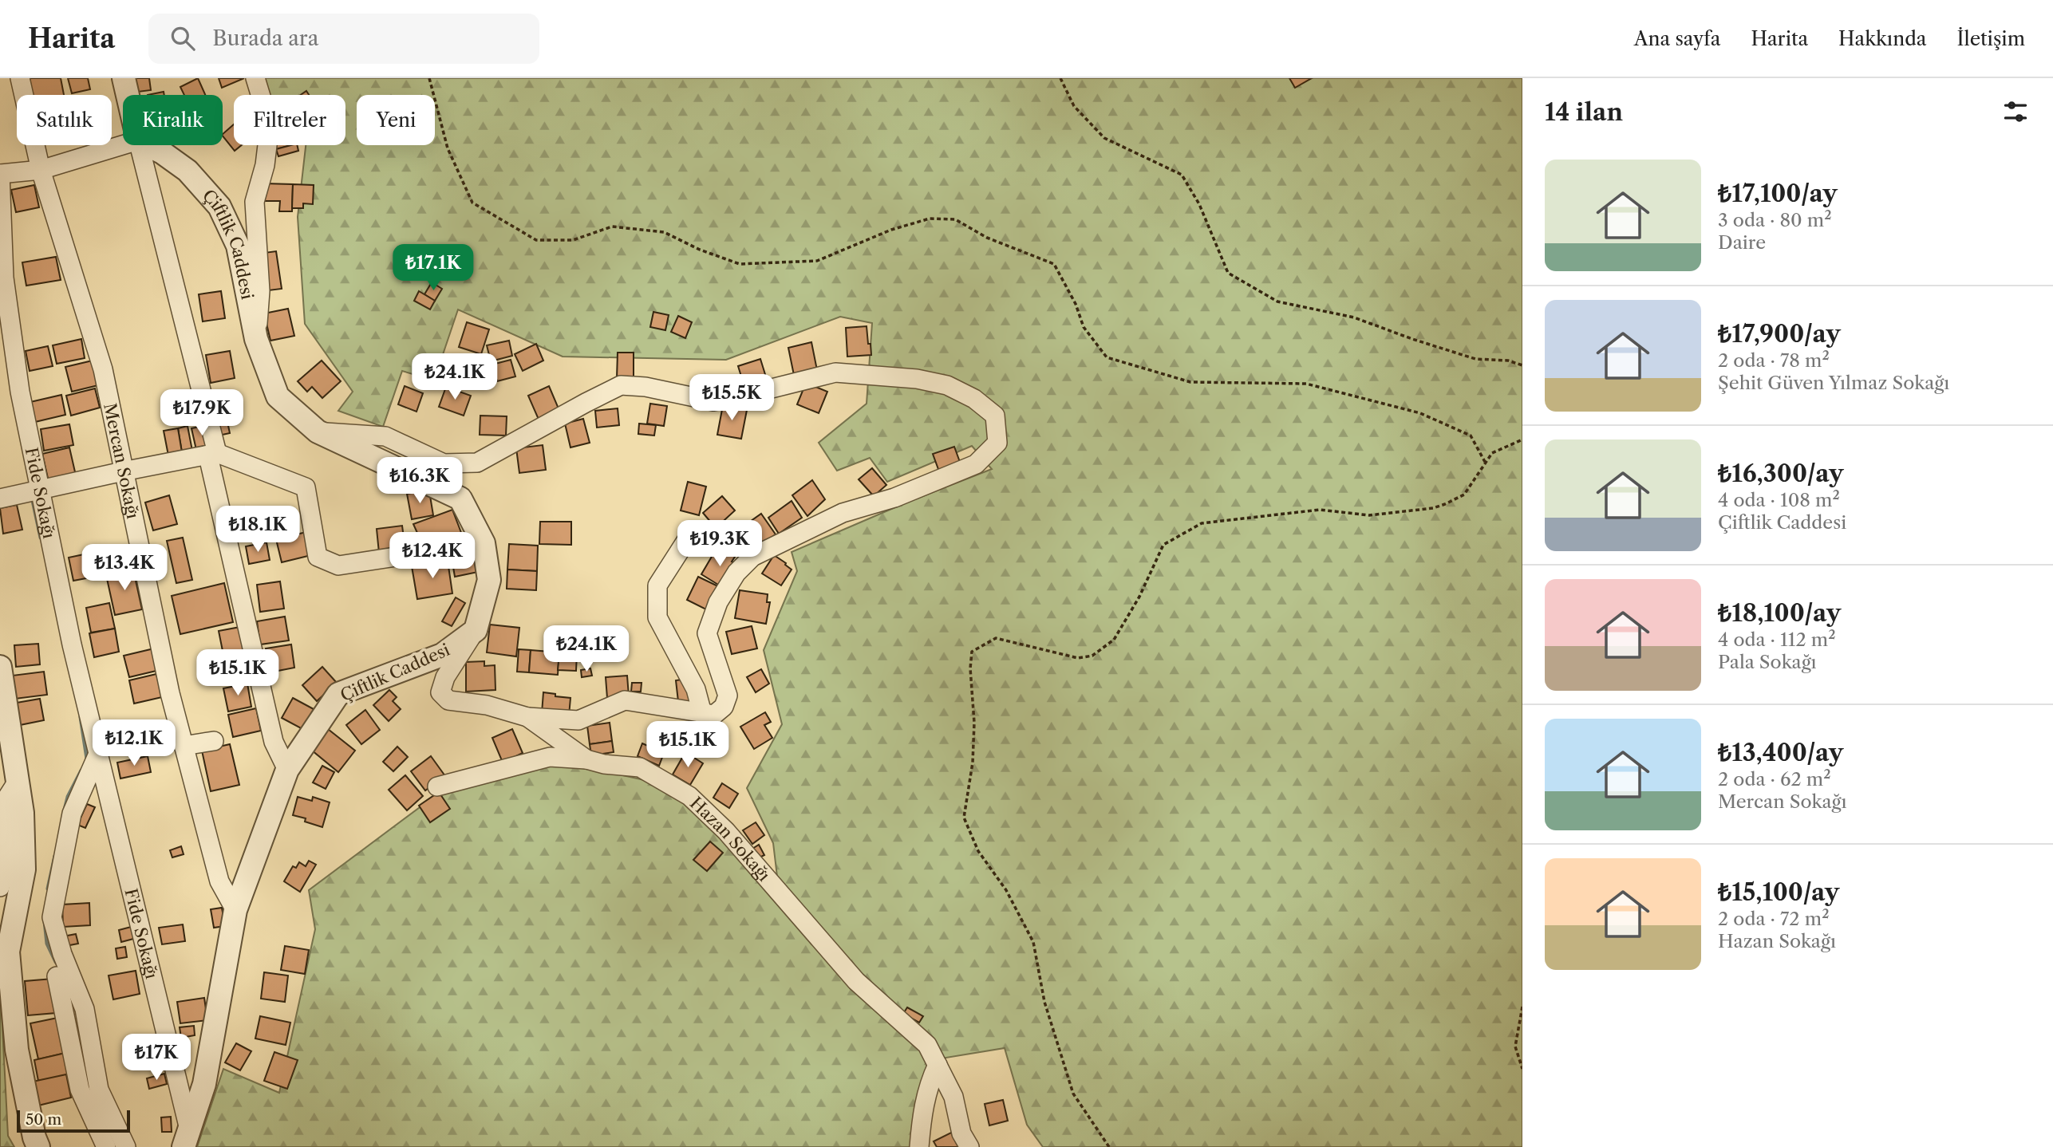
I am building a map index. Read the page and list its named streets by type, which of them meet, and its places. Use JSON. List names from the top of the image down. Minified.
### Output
{"streets":{"street":["Çiftlik Caddesi","Mercan Sokağı","Fide Sokağı","Hazan Sokağı"]},"crossings":[["Çiftlik Caddesi","Mercan Sokağı"],["Çiftlik Caddesi","Fide Sokağı"],["Çiftlik Caddesi","Hazan Sokağı"]],"scale_bar":"50 m","page":{"header":"Harita","search":"Burada ara","nav":["Ana sayfa","Harita","Hakkında","İletişim"],"heading":"14 ilan","chip":["Satılık","Kiralık","Filtreler","Yeni"],"list":[{"name":"₺17,100/ay","note":"3 oda · 80 m² · Daire"},{"name":"₺17,900/ay","note":"2 oda · 78 m² · Şehit Güven Yılmaz Sokağı"},{"name":"₺16,300/ay","note":"4 oda · 108 m² · Çiftlik Caddesi"},{"name":"₺18,100/ay","note":"4 oda · 112 m² · Pala Sokağı"},{"name":"₺13,400/ay","note":"2 oda · 62 m² · Mercan Sokağı"},{"name":"₺15,100/ay","note":"2 oda · 72 m² · Hazan Sokağı"}],"price":["₺17.1K","₺24.1K","₺15.5K","₺17.9K","₺16.3K","₺18.1K","₺19.3K","₺12.4K","₺13.4K","₺24.1K","₺15.1K","₺12.1K","₺15.1K","₺17K"],"scale":"50 m"}}
